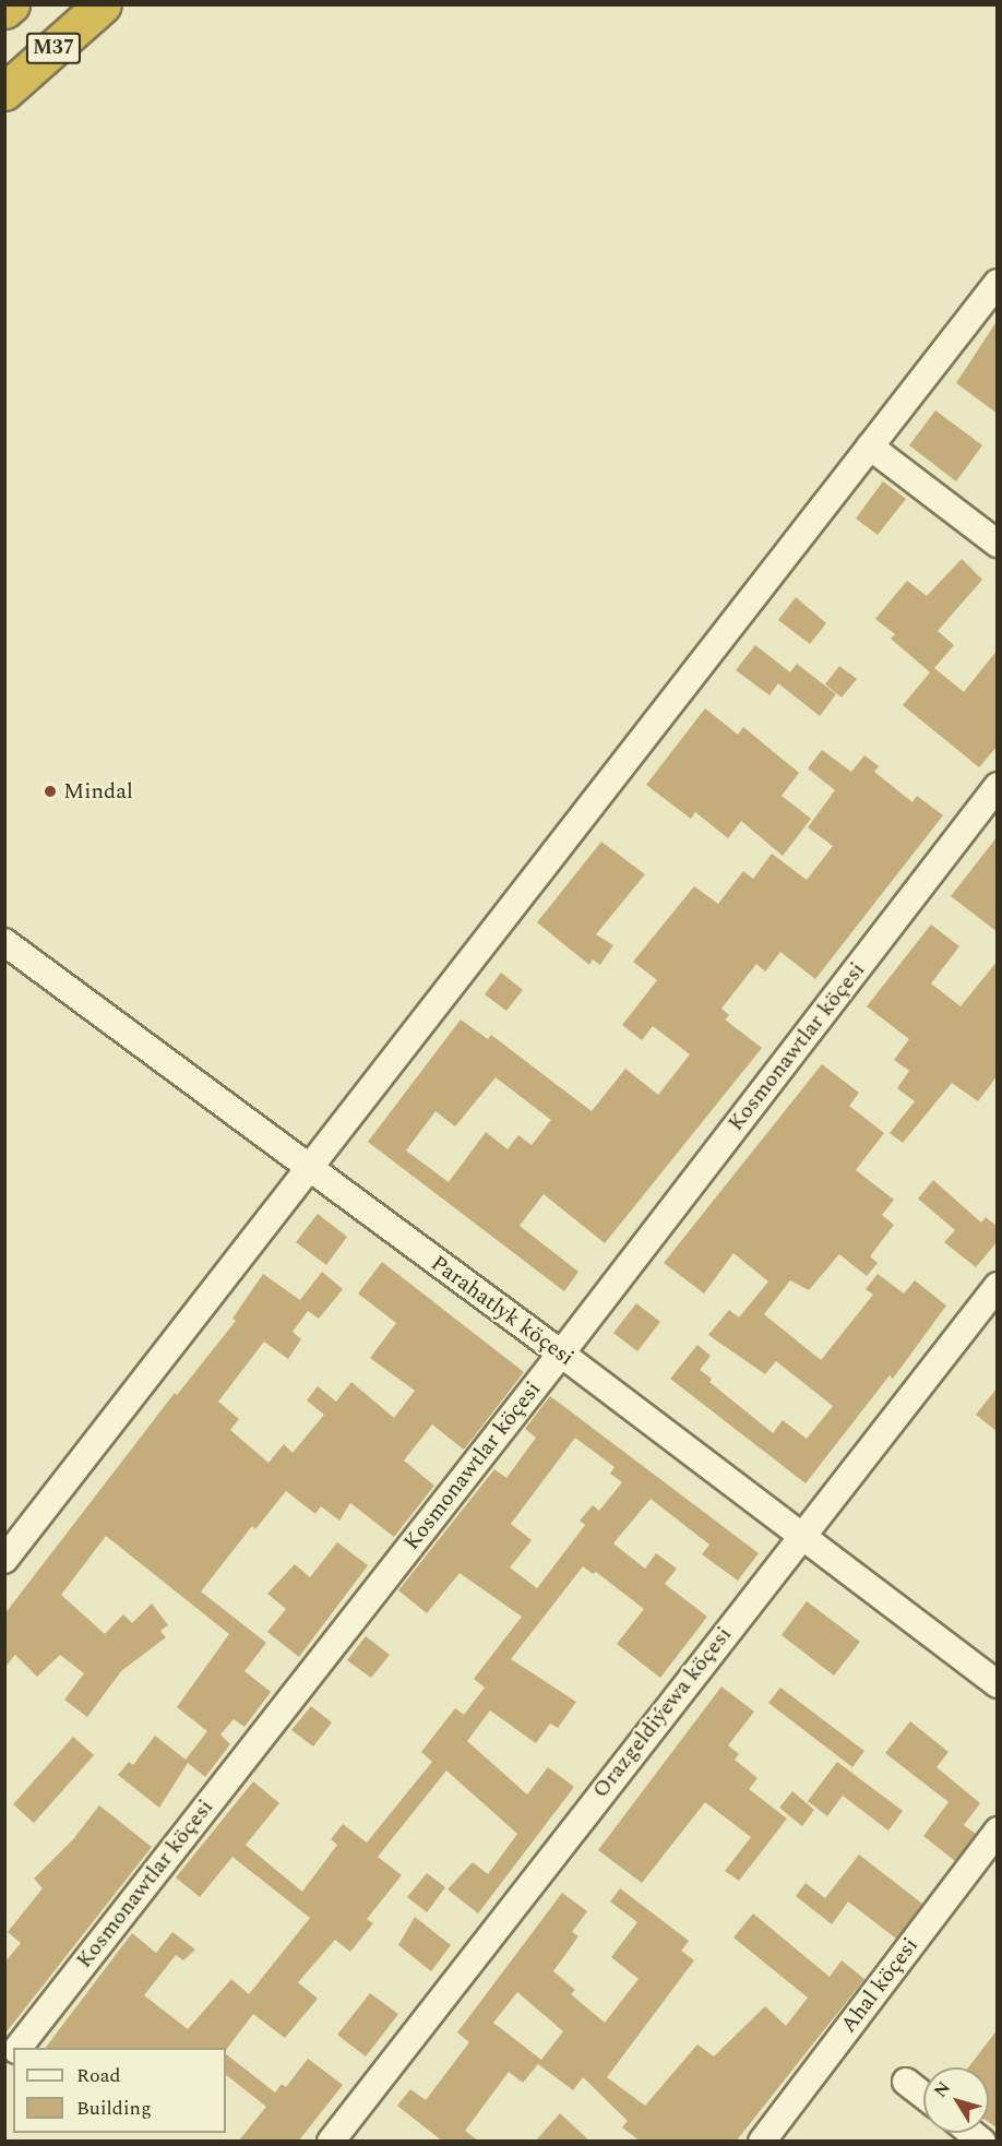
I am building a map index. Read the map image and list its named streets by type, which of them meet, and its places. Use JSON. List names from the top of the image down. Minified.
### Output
{"streets":{"highway":["M37"],"street":["Kosmonawtlar köçesi","Parahatlyk köçesi","Orazgeldiýewa köçesi","Ahal köçesi"]},"crossings":[["Kosmonawtlar köçesi","Parahatlyk köçesi"],["Parahatlyk köçesi","Orazgeldiýewa köçesi"]],"places":["Mindal"],"legend":["Road","Building"],"north":"top left"}
